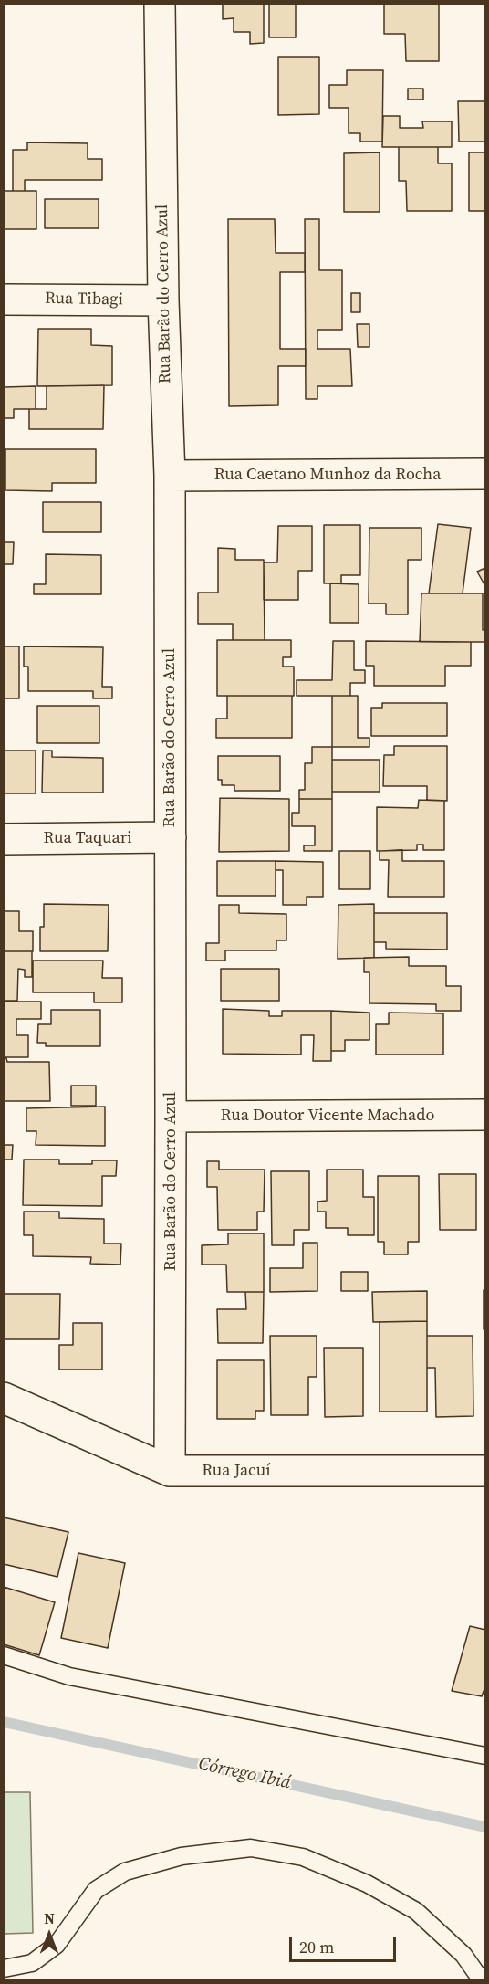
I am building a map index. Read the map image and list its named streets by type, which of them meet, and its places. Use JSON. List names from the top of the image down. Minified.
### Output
{"streets":{"street":["Rua Barão do Cerro Azul","Rua Tibagi","Rua Caetano Munhoz da Rocha","Rua Taquari","Rua Doutor Vicente Machado","Rua Jacuí"]},"crossings":[["Rua Barão do Cerro Azul","Rua Tibagi"],["Rua Barão do Cerro Azul","Rua Caetano Munhoz da Rocha"],["Rua Barão do Cerro Azul","Rua Taquari"],["Rua Barão do Cerro Azul","Rua Doutor Vicente Machado"],["Rua Barão do Cerro Azul","Rua Jacuí"]],"water":["Córrego Ibiá"],"scale_bar":"20 m","north":"top"}
